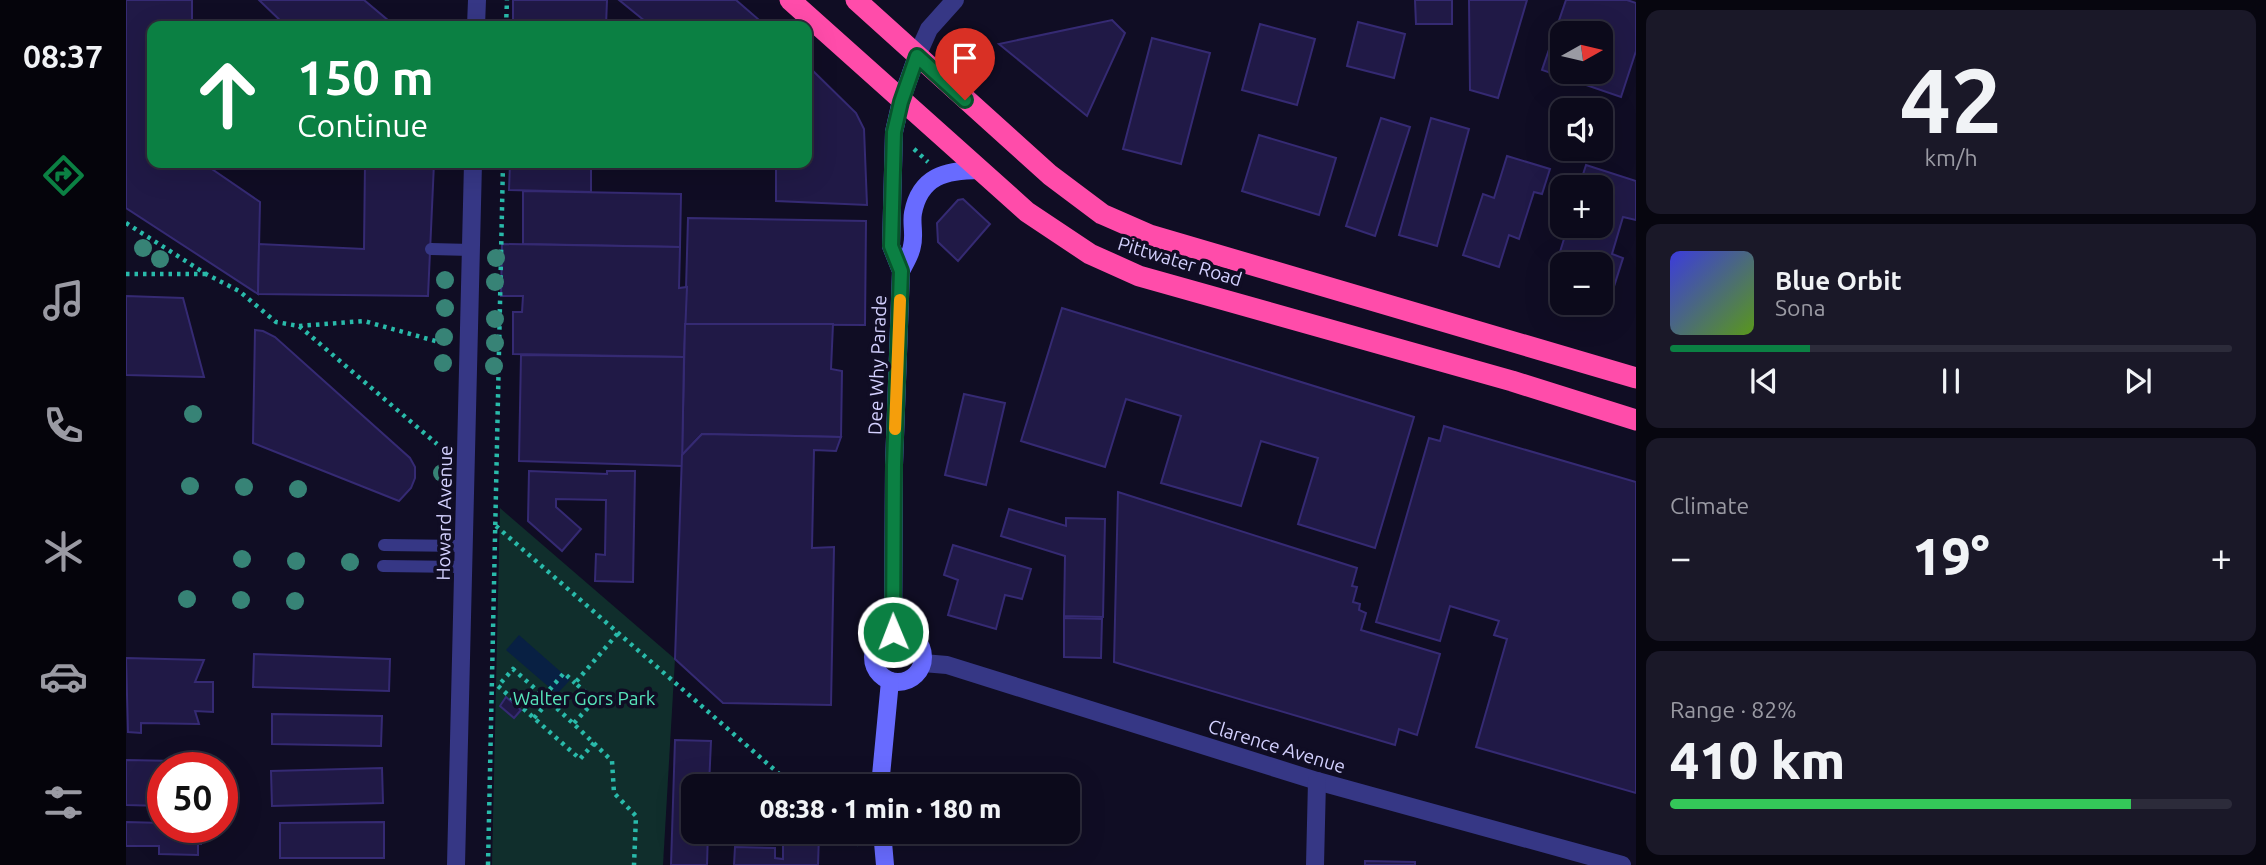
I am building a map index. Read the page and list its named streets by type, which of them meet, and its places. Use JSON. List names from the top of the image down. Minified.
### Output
{"streets":{"highway":["Pittwater Road"],"main road":["Dee Why Parade"],"street":["Howard Avenue","Clarence Avenue"]},"crossings":[["Pittwater Road","Dee Why Parade"],["Dee Why Parade","Clarence Avenue"]],"parks":["Walter Gors Park"],"north":"right","page":{"tabs":"08:37","tile":[["42","km/h"],"Climate",["Range · 82%","410 km"]],"map_buttons":["+","−"],"turn":["150 m","Continue"],"song":["Blue Orbit","Sona"],"heat":["−","19°","+"],"limit":"50","trip":"08:38 · 1 min · 180 m"}}
